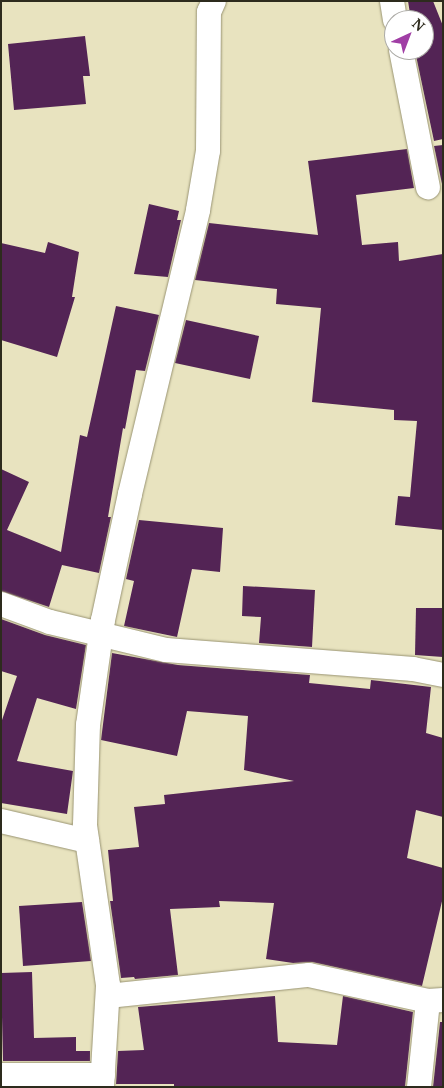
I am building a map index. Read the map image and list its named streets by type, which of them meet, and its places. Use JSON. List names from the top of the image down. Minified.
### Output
{"north":"top right"}
